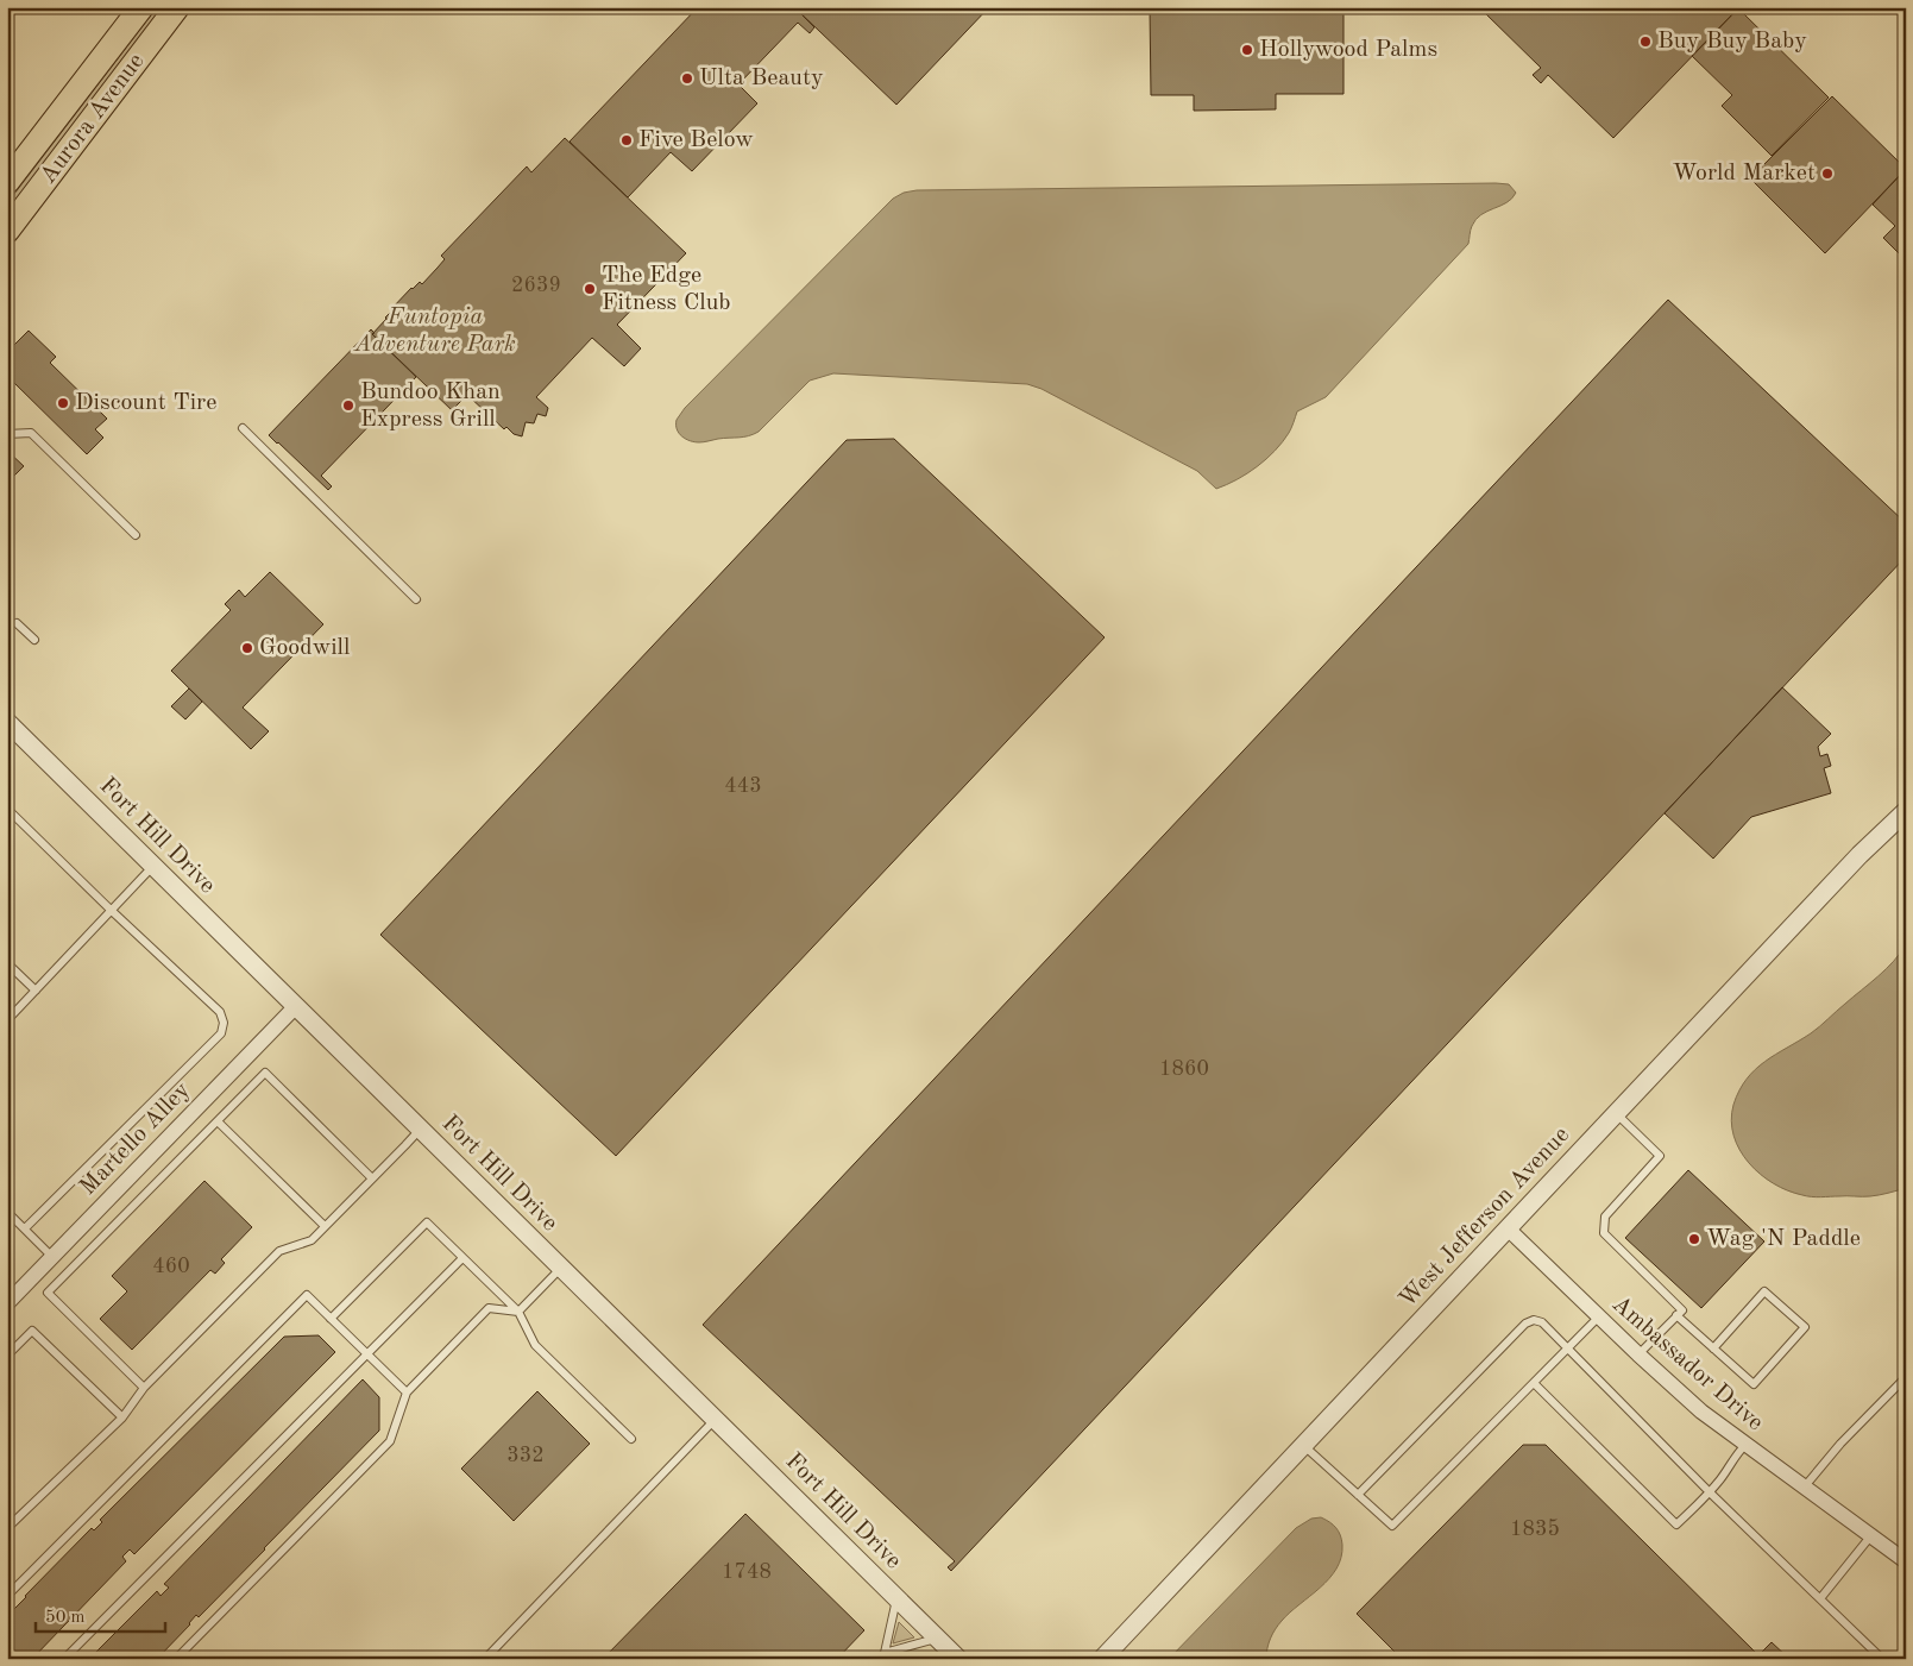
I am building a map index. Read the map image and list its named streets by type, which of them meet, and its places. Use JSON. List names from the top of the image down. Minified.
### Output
{"streets":{"main road":["Aurora Avenue"],"street":["Fort Hill Drive","Martello Alley","West Jefferson Avenue","Ambassador Drive"]},"crossings":[["Fort Hill Drive","Martello Alley"],["West Jefferson Avenue","Ambassador Drive"]],"parks":["Funtopia Adventure Park"],"places":["Buy Buy Baby","Hollywood Palms","Ulta Beauty","Five Below","World Market","The Edge Fitness Club","Discount Tire","Bundoo Khan Express Grill","Goodwill","Wag 'N Paddle"],"house_numbers":["2639","443","1860","460","332","1835","1748"],"scale_bar":"50 m"}
